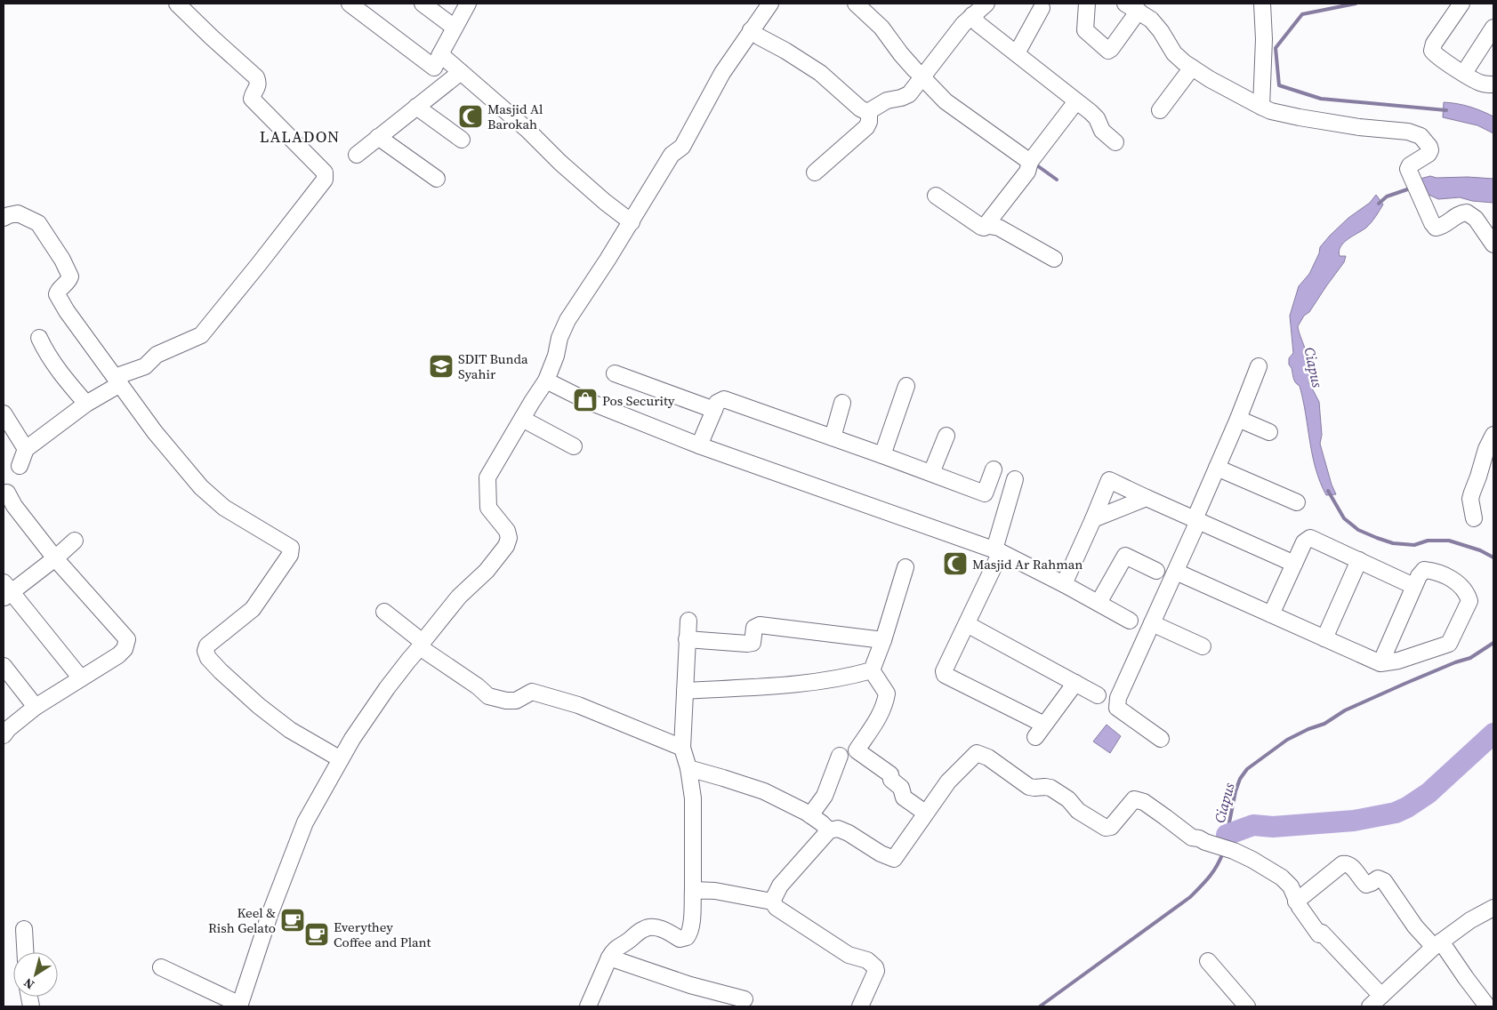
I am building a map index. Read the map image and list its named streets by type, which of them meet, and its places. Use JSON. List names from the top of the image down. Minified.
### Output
{"districts":["LALADON"],"water":["Ciapus"],"places":{"mosque":["Masjid Al Barokah","Masjid Ar Rahman"],"school or university":["SDIT Bunda Syahir"],"shop":["Pos Security"],"cafe":["Keel & Rish Gelato","Everythey Coffee and Plant"]},"north":"bottom left"}
